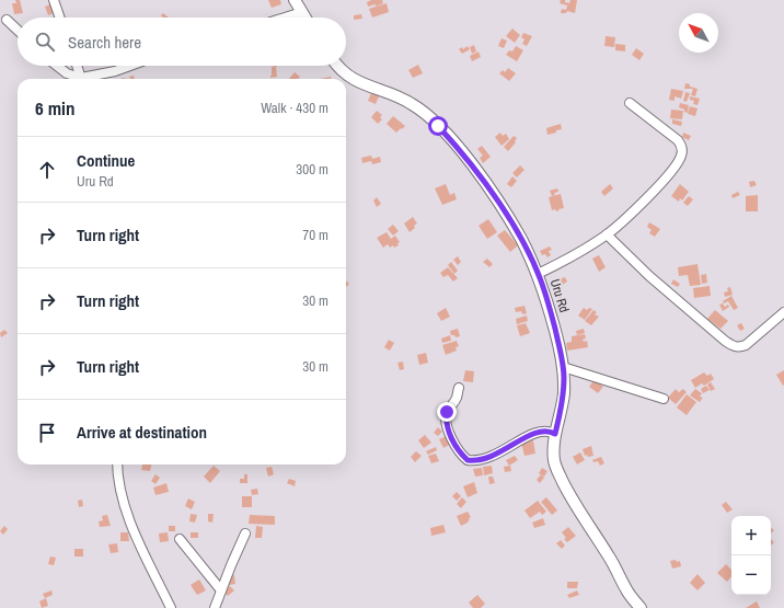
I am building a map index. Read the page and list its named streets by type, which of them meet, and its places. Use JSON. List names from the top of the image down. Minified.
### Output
{"streets":{"street":["Uru Rd"]},"north":"top left","page":{"search":"Search here","heading":["6 min","Walk · 430 m"],"list":[["Continue","Uru Rd","300 m"],["Turn right","70 m"],["Turn right","30 m"],["Turn right","30 m"],"Arrive at destination"],"map_buttons":["+","−"]}}
